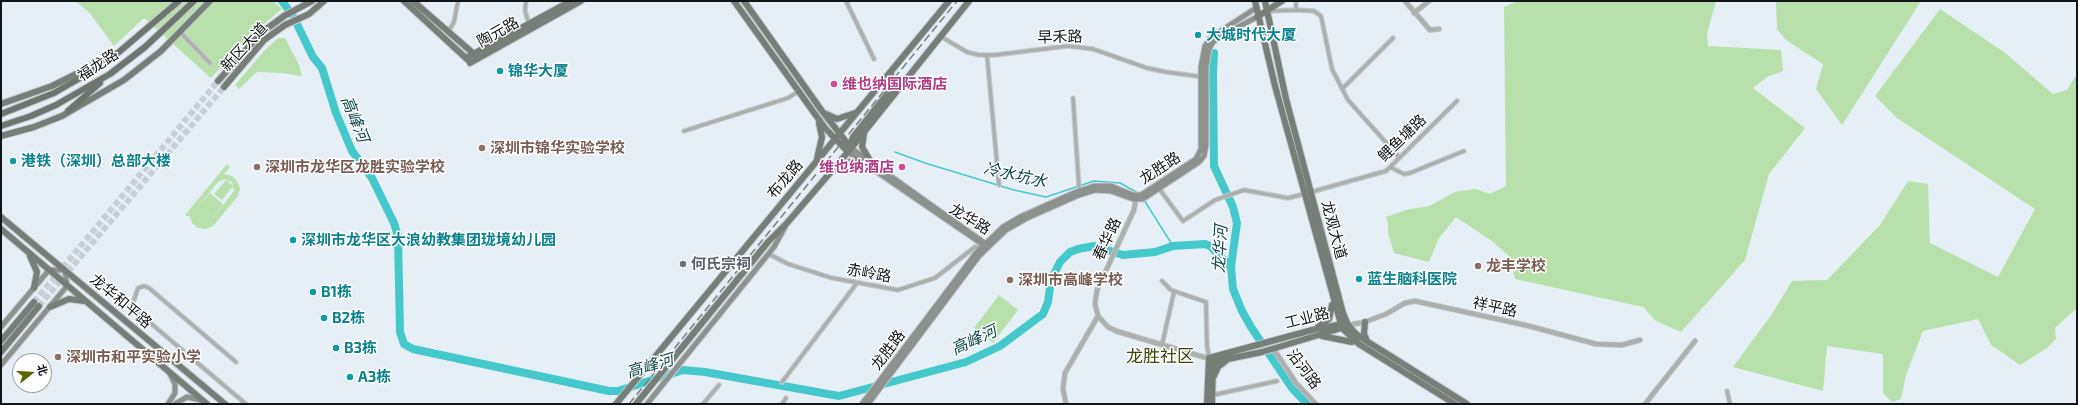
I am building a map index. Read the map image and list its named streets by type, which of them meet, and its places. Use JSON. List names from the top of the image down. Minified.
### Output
{"streets":{"highway":["福龙路"],"main road":["陶元路","新区大道","龙胜路","布龙路","龙华路","龙观大道","龙华和平路","工业路"],"street":["早禾路","鲤鱼塘路","春华路","赤岭路","祥平路","沿河路"]},"crossings":[["早禾路","龙胜路"],["早禾路","布龙路"],["鲤鱼塘路","龙胜路"],["鲤鱼塘路","龙观大道"],["龙胜路","龙华路"],["龙胜路","龙观大道"],["龙胜路","春华路"],["龙胜路","赤岭路"],["布龙路","龙华路"],["龙华路","赤岭路"],["龙观大道","祥平路"],["龙观大道","工业路"],["祥平路","工业路"],["工业路","沿河路"]],"districts":["龙胜社区"],"water":["高峰河","冷水坑水","龙华河"],"places":["大城时代大厦","锦华大厦","维也纳国际酒店","深圳市锦华实验学校","港铁（深圳）总部大楼","深圳市龙华区龙胜实验学校","维也纳酒店","深圳市龙华区大浪幼教集团珑境幼儿园","何氏宗祠","龙丰学校","蓝生脑科医院","深圳市高峰学校","B1栋","B2栋","B3栋","深圳市和平实验小学","A3栋"],"north":"right"}
